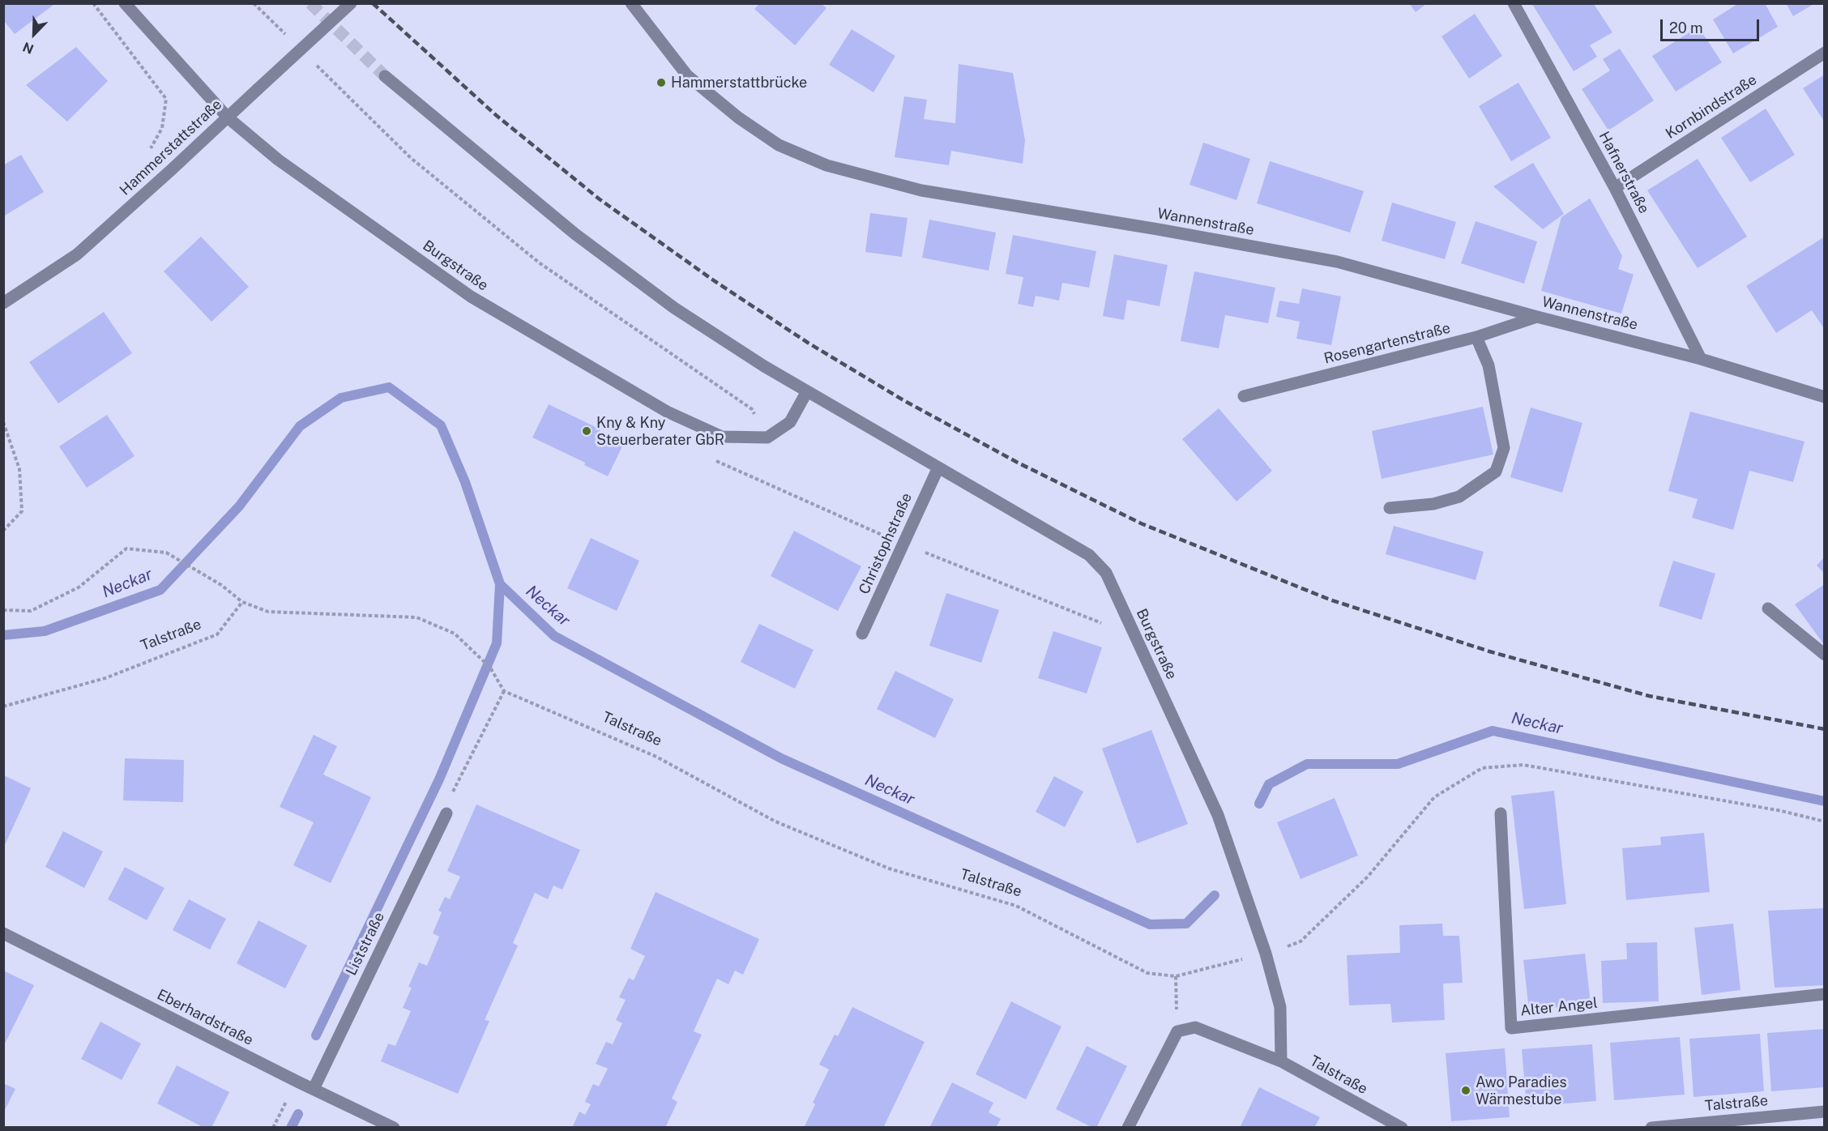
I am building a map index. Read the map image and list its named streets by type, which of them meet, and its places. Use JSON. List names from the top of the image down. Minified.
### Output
{"streets":{"street":["Kornbindstraße","Hammerstattstraße","Hafnerstraße","Wannenstraße","Burgstraße","Rosengartenstraße","Christophstraße","Talstraße","Liststraße","Alter Angel","Eberhardstraße"]},"crossings":[["Kornbindstraße","Hafnerstraße"],["Hammerstattstraße","Burgstraße"],["Hafnerstraße","Wannenstraße"],["Wannenstraße","Rosengartenstraße"],["Burgstraße","Christophstraße"],["Burgstraße","Talstraße"],["Liststraße","Eberhardstraße"]],"water":["Neckar"],"places":["Hammerstattbrücke","Kny & Kny Steuerberater GbR","Awo Paradies Wärmestube"],"scale_bar":"20 m","north":"bottom left"}
